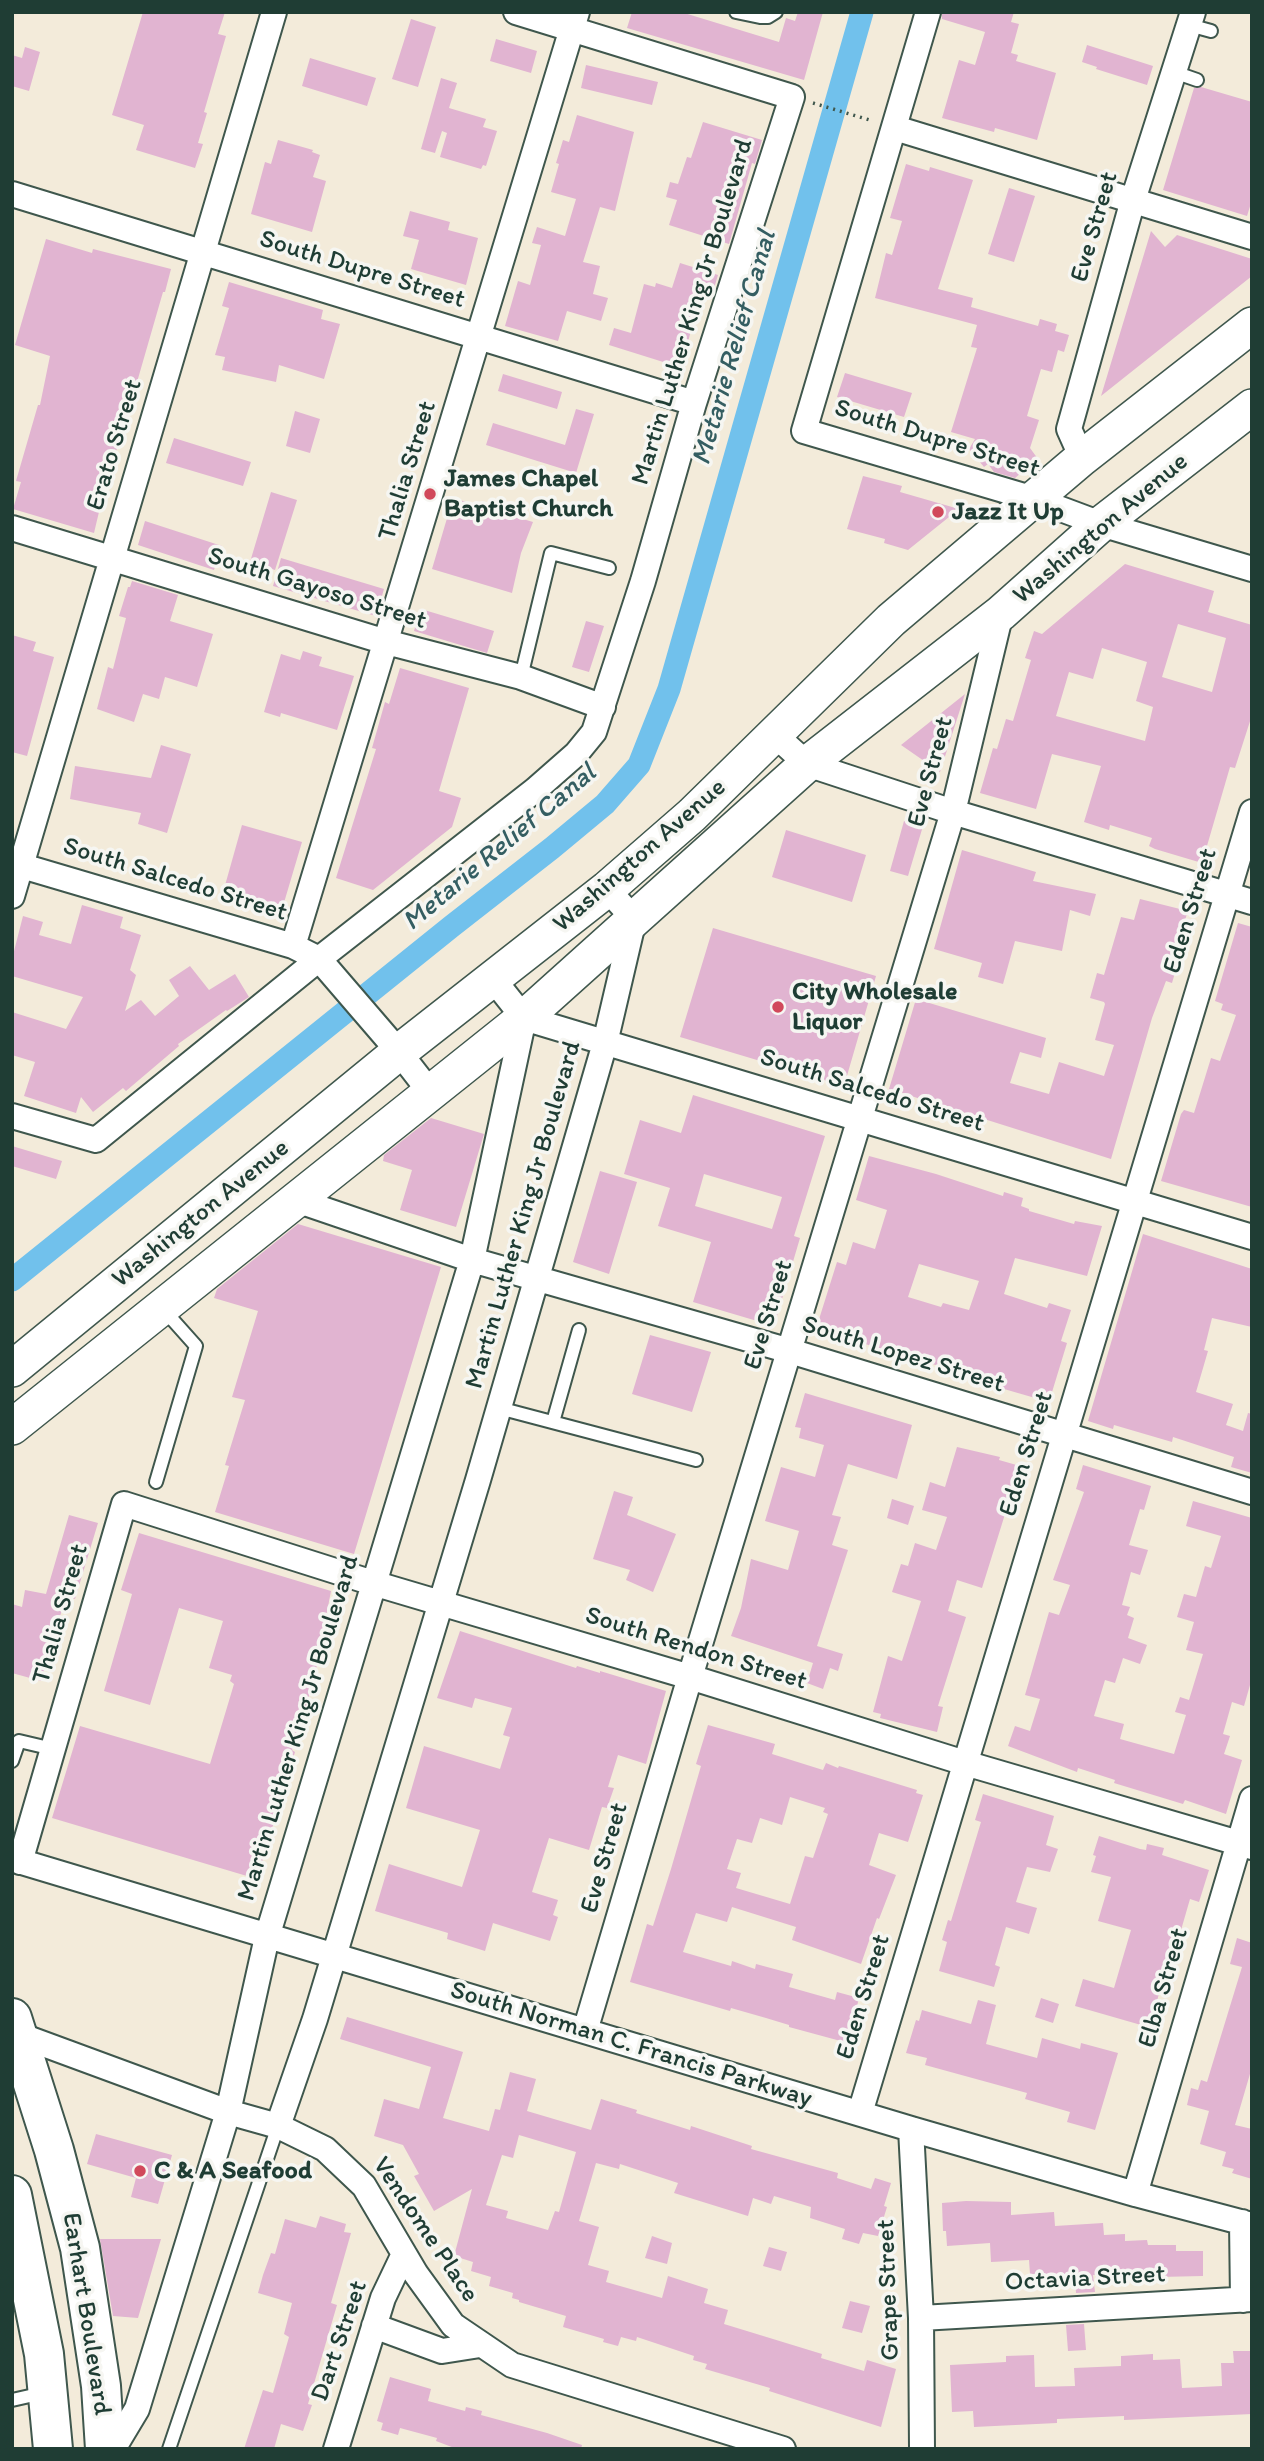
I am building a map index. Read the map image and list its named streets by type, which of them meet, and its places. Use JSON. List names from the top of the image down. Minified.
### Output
{"streets":{"main road":["Earhart Boulevard"],"street":["Eve Street","South Dupre Street","Martin Luther King Jr Boulevard","Erato Street","Thalia Street","Washington Avenue","South Gayoso Street","South Salcedo Street","Eden Street","South Lopez Street","South Rendon Street","Elba Street","South Norman C. Francis Parkway","Vendome Place","Octavia Street","Grape Street","Dart Street"]},"crossings":[["Eve Street","Washington Avenue"],["Eve Street","South Salcedo Street"],["Eve Street","South Lopez Street"],["Eve Street","South Rendon Street"],["Eve Street","South Norman C. Francis Parkway"],["South Dupre Street","Martin Luther King Jr Boulevard"],["South Dupre Street","Erato Street"],["South Dupre Street","Thalia Street"],["South Dupre Street","Washington Avenue"],["Martin Luther King Jr Boulevard","Washington Avenue"],["Martin Luther King Jr Boulevard","South Gayoso Street"],["Martin Luther King Jr Boulevard","South Salcedo Street"],["Martin Luther King Jr Boulevard","South Lopez Street"],["Martin Luther King Jr Boulevard","South Rendon Street"],["Martin Luther King Jr Boulevard","South Norman C. Francis Parkway"],["Martin Luther King Jr Boulevard","Vendome Place"],["Erato Street","South Gayoso Street"],["Erato Street","South Salcedo Street"],["Thalia Street","South Gayoso Street"],["Thalia Street","South Salcedo Street"],["Thalia Street","South Rendon Street"],["Thalia Street","South Norman C. Francis Parkway"],["Washington Avenue","South Salcedo Street"],["Washington Avenue","South Lopez Street"],["South Salcedo Street","Eden Street"],["Eden Street","South Lopez Street"],["Eden Street","South Rendon Street"],["Eden Street","South Norman C. Francis Parkway"],["South Rendon Street","Elba Street"],["Elba Street","South Norman C. Francis Parkway"],["South Norman C. Francis Parkway","Grape Street"],["Vendome Place","Earhart Boulevard"],["Vendome Place","Dart Street"],["Octavia Street","Grape Street"]],"water":["Metarie Relief Canal"],"places":["James Chapel Baptist Church","Jazz It Up","City Wholesale Liquor","C & A Seafood"]}
